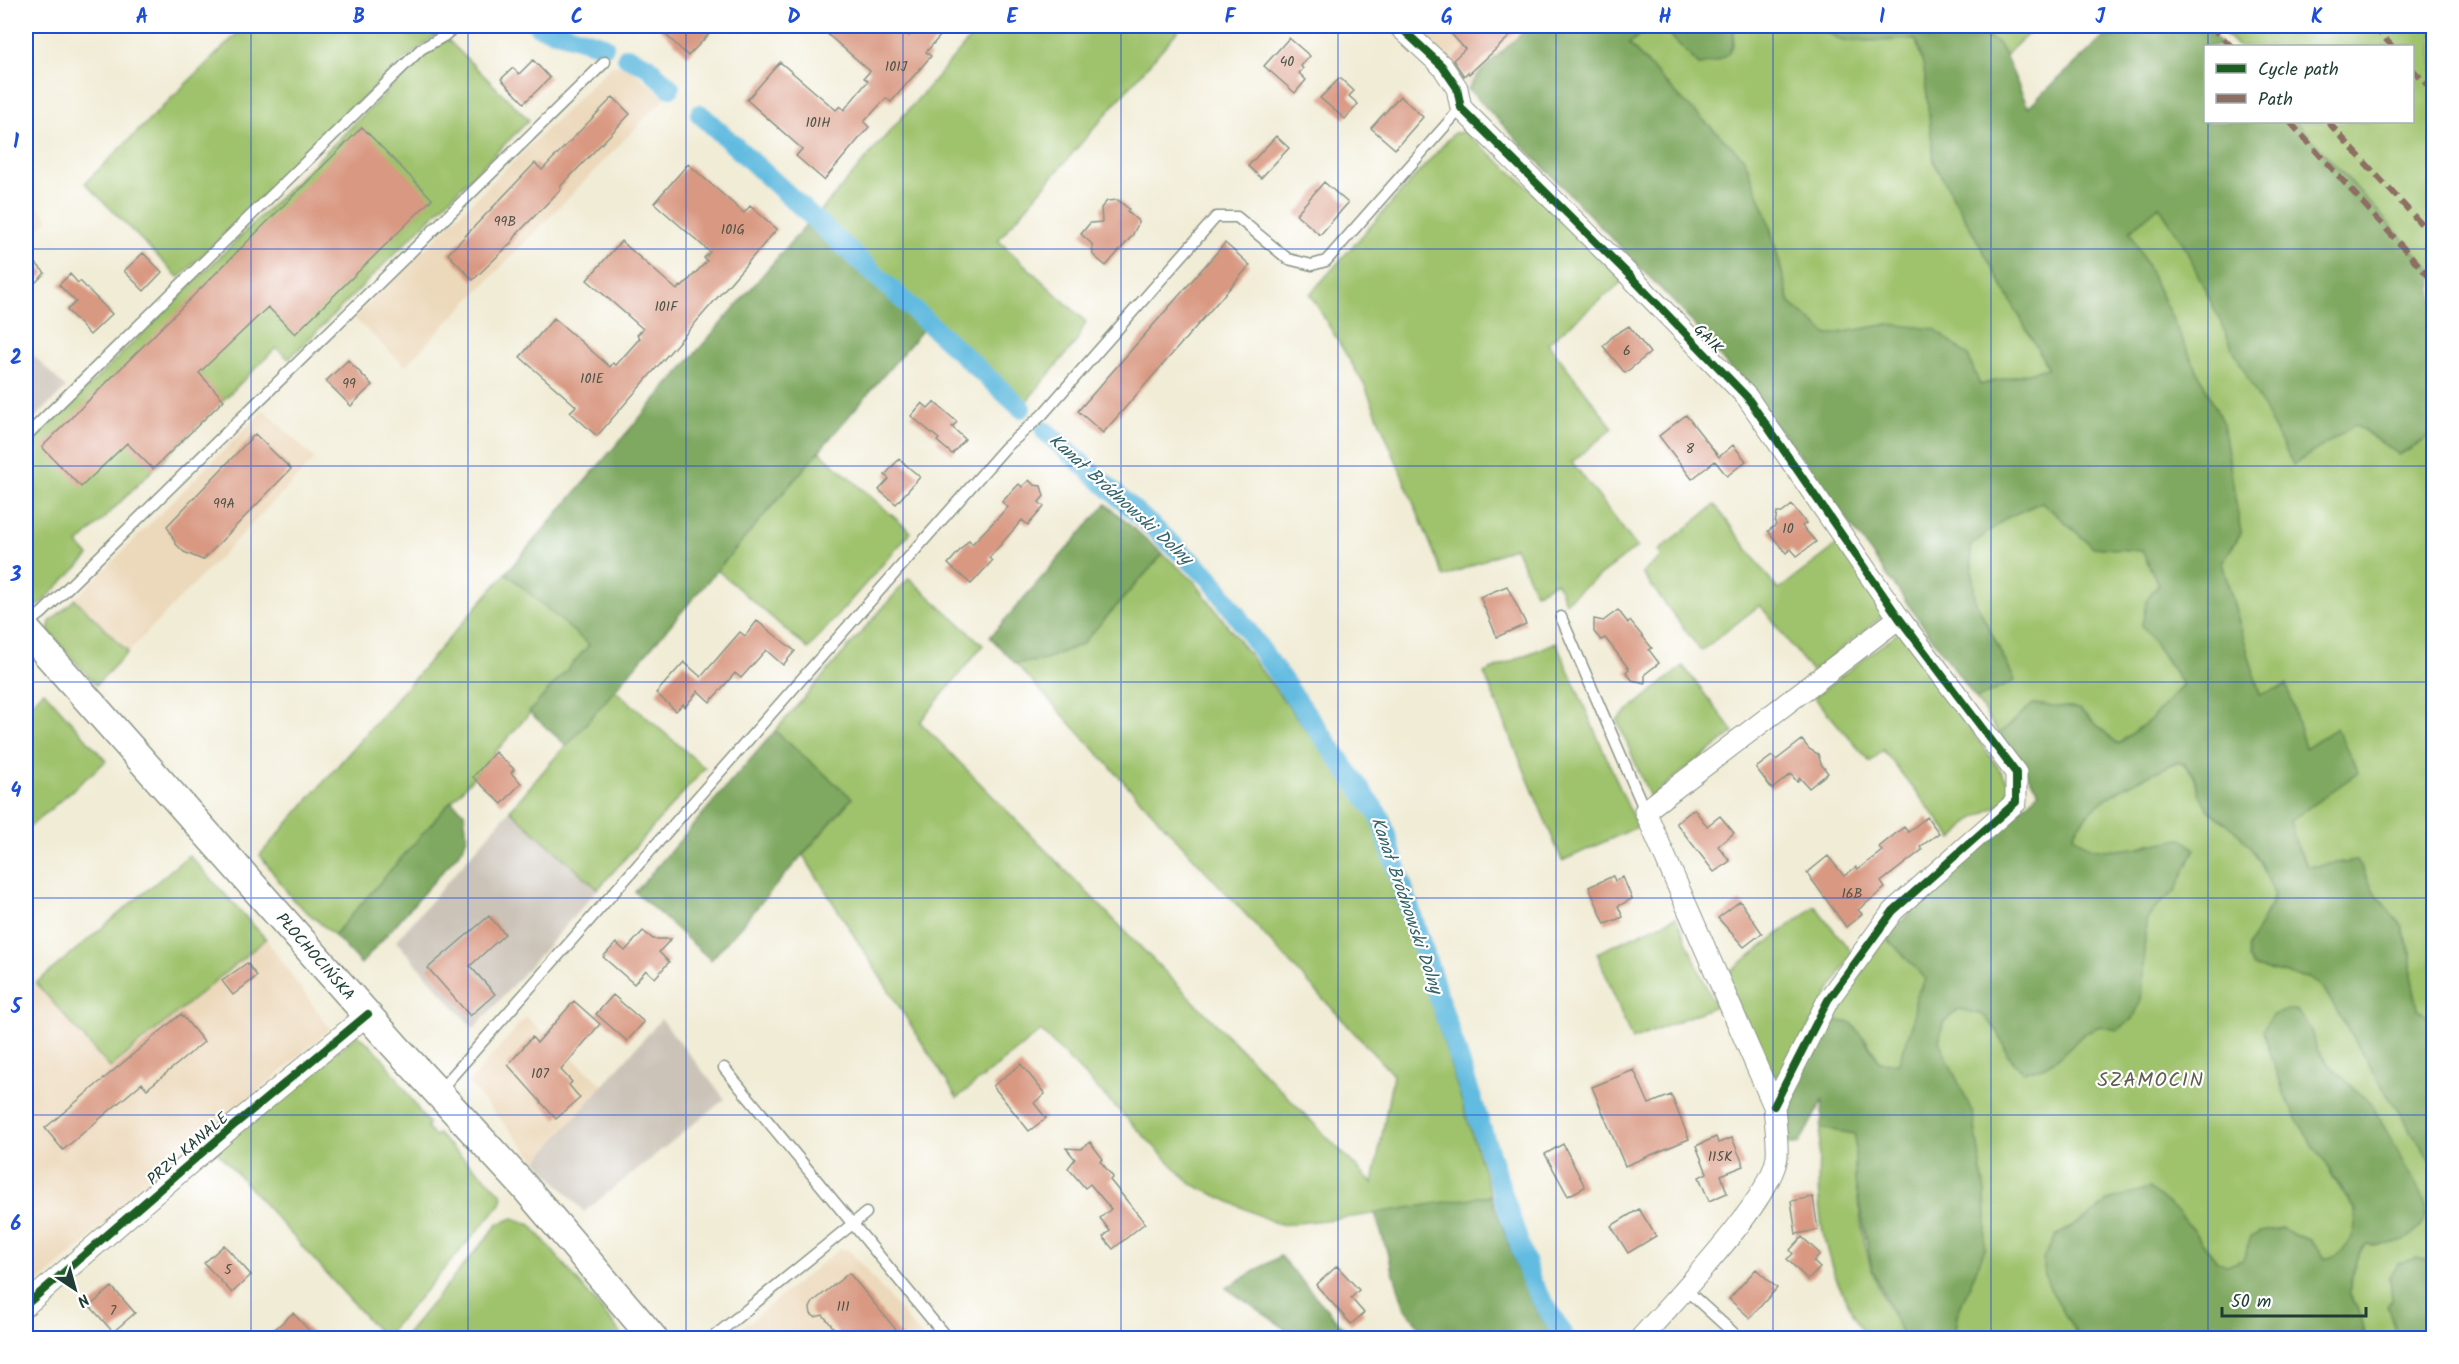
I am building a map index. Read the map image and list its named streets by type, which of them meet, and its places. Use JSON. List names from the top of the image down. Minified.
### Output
{"streets":{"main road":["PŁOCHOCIŃSKA"],"street":["GAIK","PRZY KANALE"]},"crossings":[["PŁOCHOCIŃSKA","PRZY KANALE"]],"districts":["SZAMOCIN"],"water":["Kanał Bródnowski Dolny"],"house_numbers":["40","101J","101H","99B","101G","101F","6","101E","99","8","99A","10","16B","107","115K","5","111","7"],"legend":["Cycle path","Path"],"scale_bar":"50 m","north":"bottom right","grid":{"columns":["A","B","C","D","E","F","G","H","I","J","K"],"rows":["1","2","3","4","5","6"]}}
